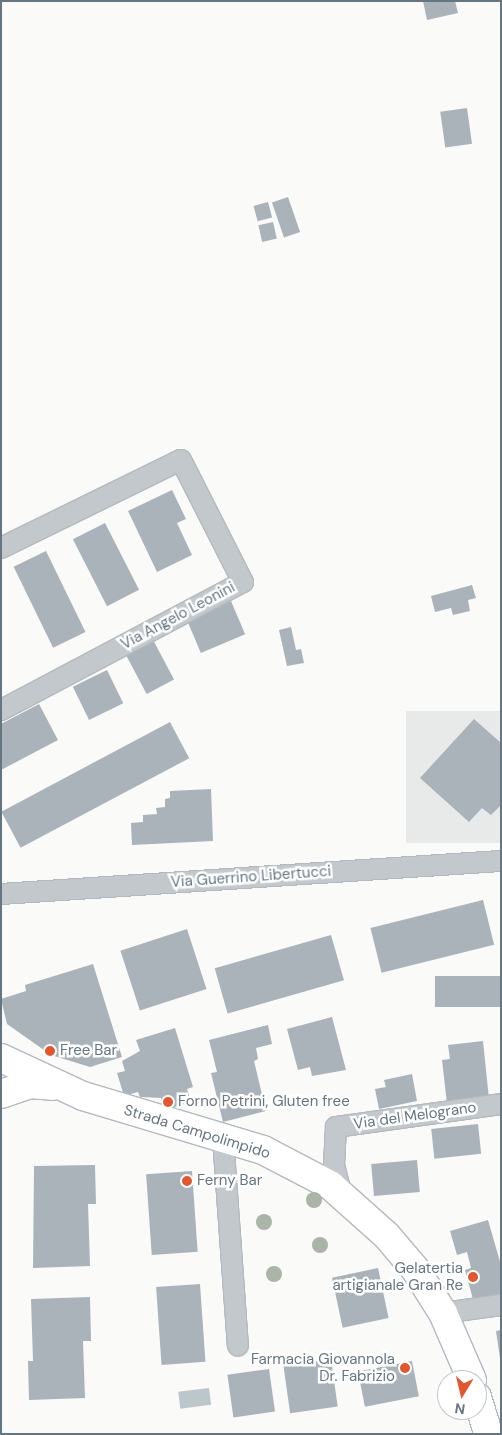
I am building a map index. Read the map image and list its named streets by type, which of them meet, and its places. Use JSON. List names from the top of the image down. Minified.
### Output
{"streets":{"street":["Via Angelo Leonini","Via Guerrino Libertucci","Via del Melograno","Strada Campolimpido"]},"crossings":[["Via del Melograno","Strada Campolimpido"]],"places":["Free Bar","Forno Petrini, Gluten free","Ferny Bar","Gelatertia artigianale Gran Re","Farmacia Giovannola Dr. Fabrizio"],"north":"bottom"}
